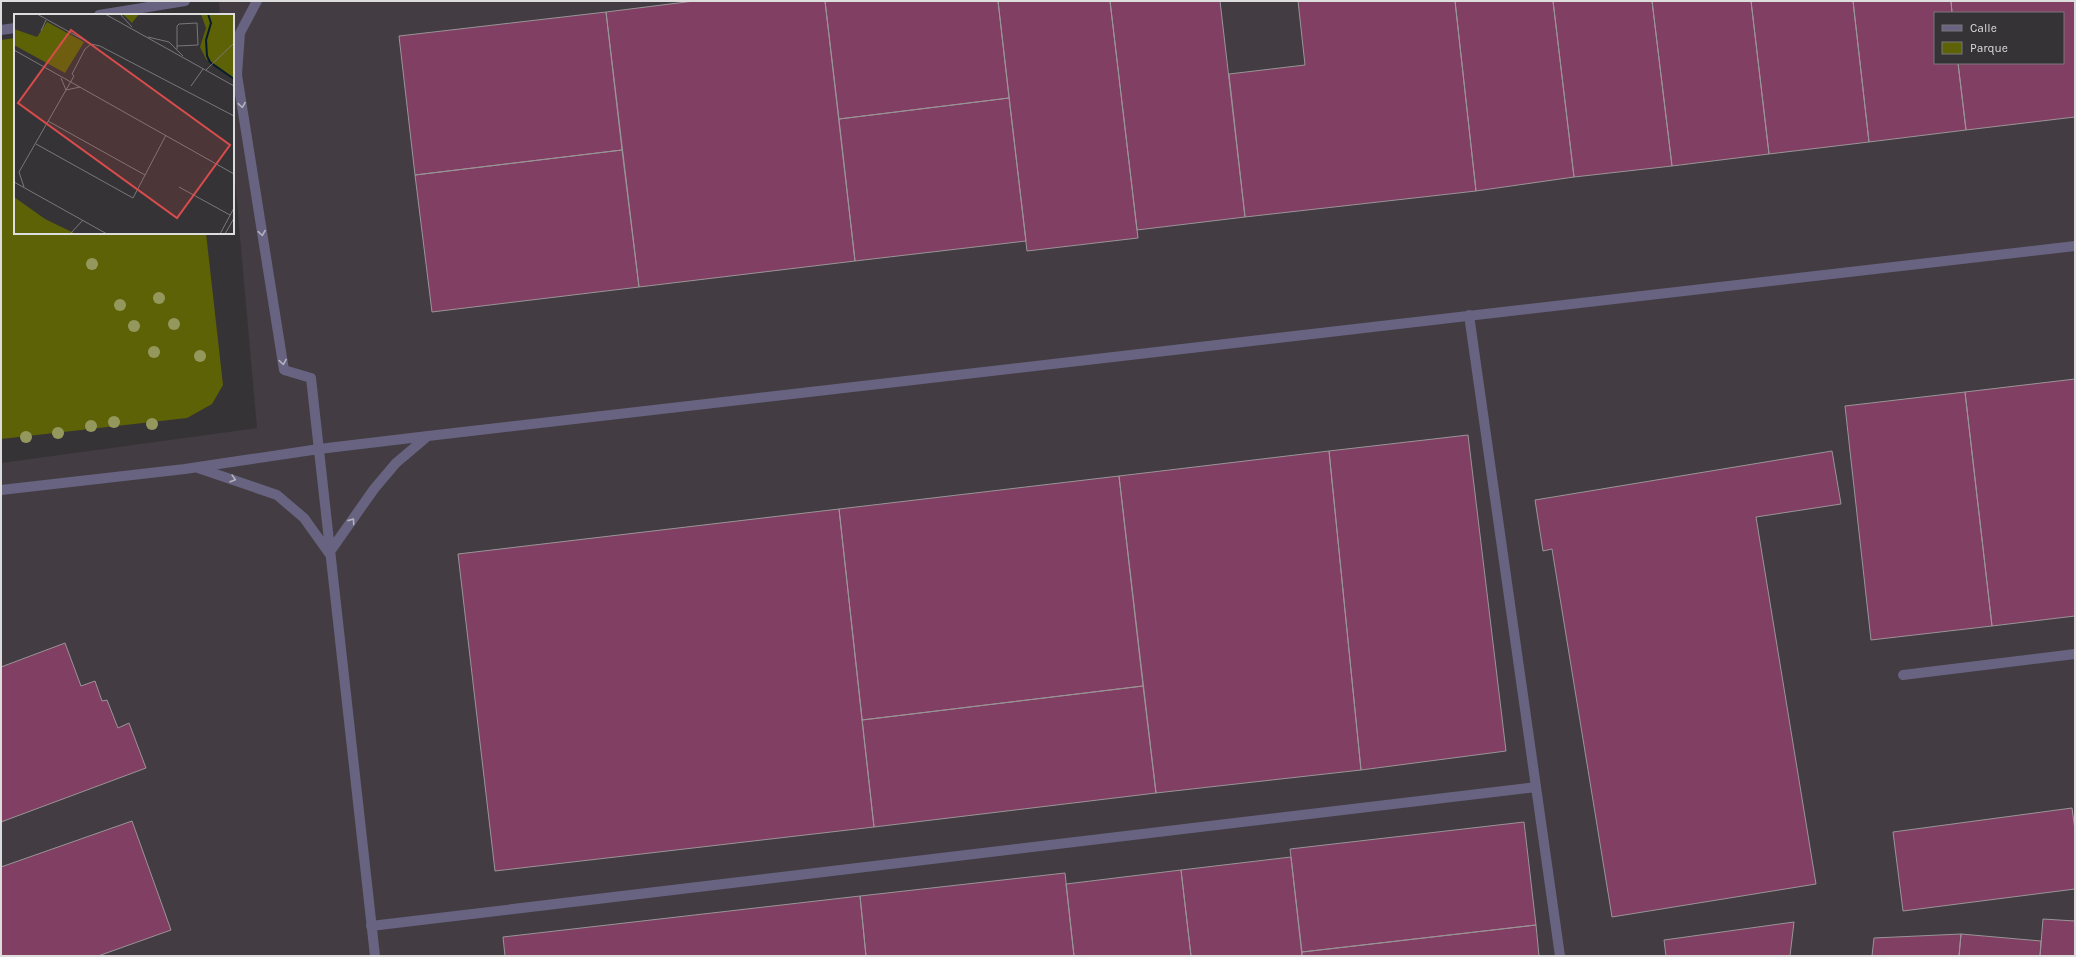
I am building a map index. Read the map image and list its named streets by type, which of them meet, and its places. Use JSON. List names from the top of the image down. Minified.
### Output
{"legend":["Calle","Parque"]}
